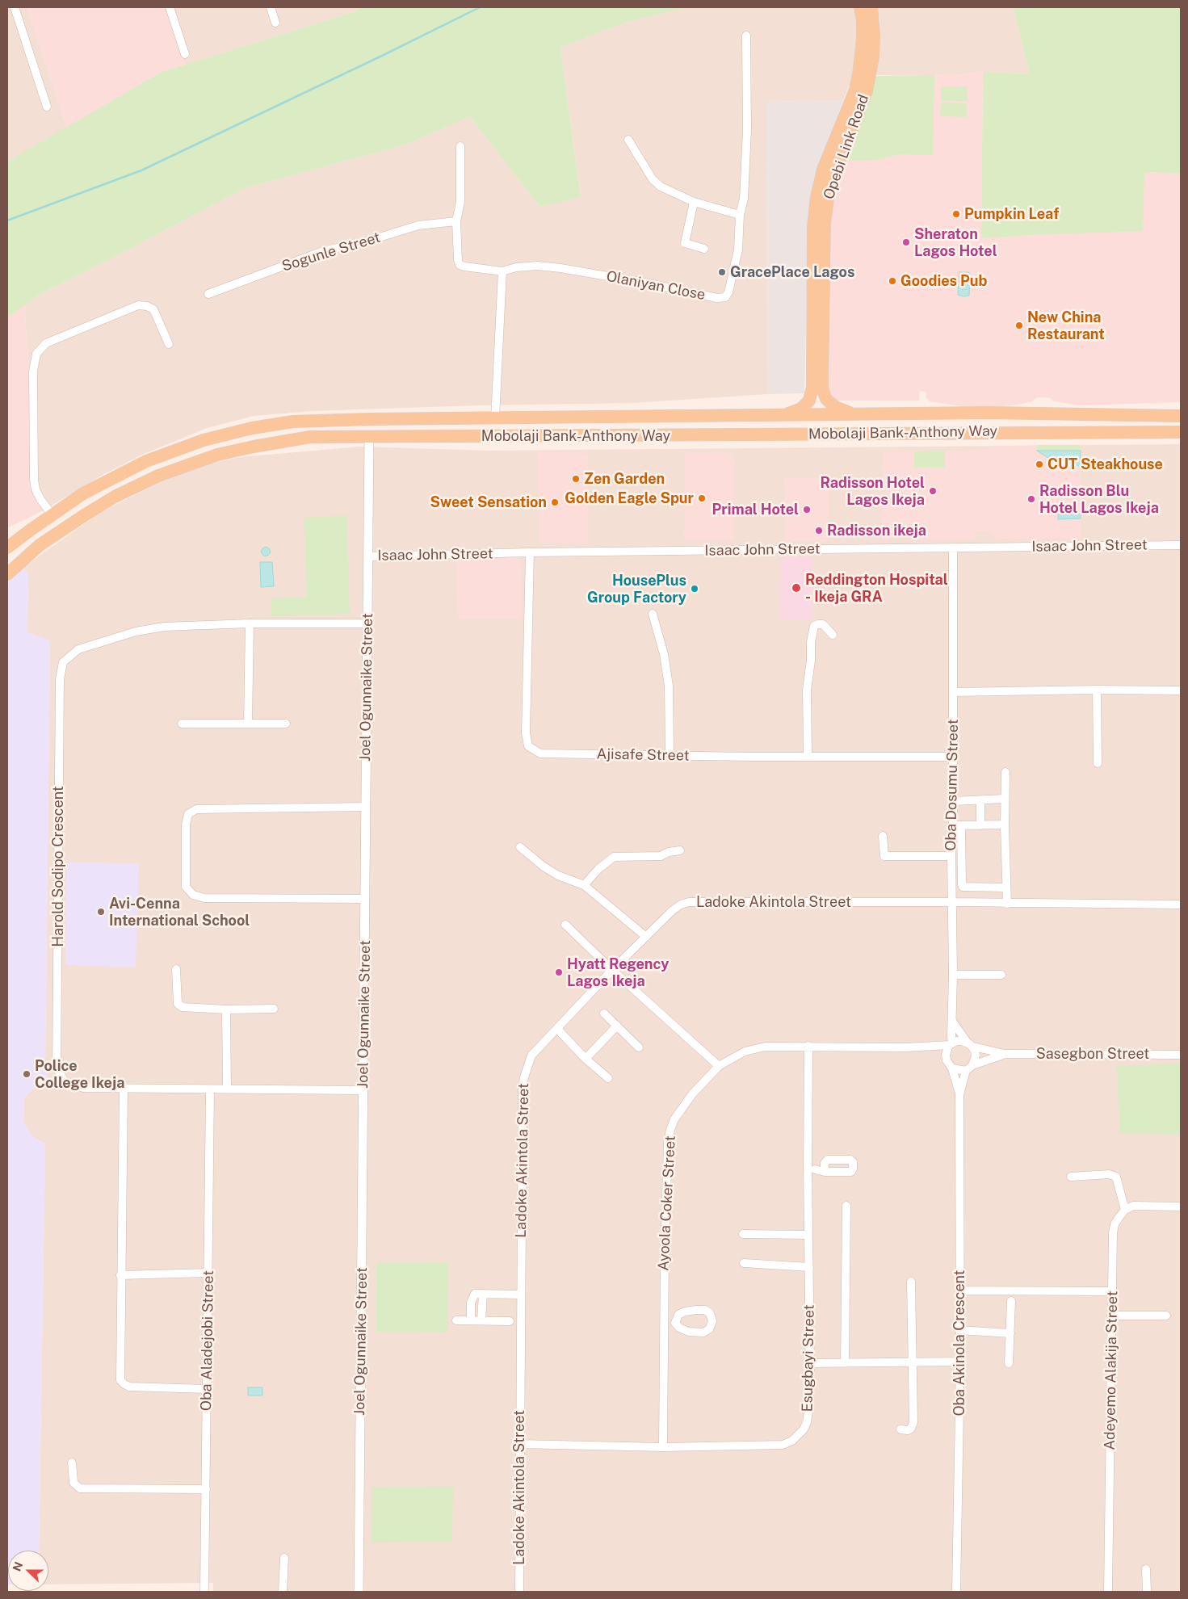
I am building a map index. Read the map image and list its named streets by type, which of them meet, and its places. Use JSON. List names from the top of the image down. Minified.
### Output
{"streets":{"main road":["Opebi Link Road","Mobolaji Bank-Anthony Way"],"street":["Sogunle Street","Olaniyan Close","Isaac John Street","Joel Ogunnaike Street","Ajisafe Street","Oba Dosumu Street","Harold Sodipo Crescent","Ladoke Akintola Street","Sasegbon Street","Ayoola Coker Street","Oba Aladejobi Street","Oba Akinola Crescent","Esugbayi Street","Adeyemo Alakija Street"]},"crossings":[["Opebi Link Road","Mobolaji Bank-Anthony Way"],["Mobolaji Bank-Anthony Way","Joel Ogunnaike Street"],["Isaac John Street","Joel Ogunnaike Street"],["Isaac John Street","Ajisafe Street"],["Isaac John Street","Oba Dosumu Street"],["Joel Ogunnaike Street","Harold Sodipo Crescent"],["Ajisafe Street","Oba Dosumu Street"],["Oba Dosumu Street","Ladoke Akintola Street"],["Oba Dosumu Street","Sasegbon Street"],["Oba Dosumu Street","Ayoola Coker Street"],["Harold Sodipo Crescent","Oba Aladejobi Street"],["Ladoke Akintola Street","Esugbayi Street"],["Sasegbon Street","Ayoola Coker Street"],["Ayoola Coker Street","Esugbayi Street"]],"places":["Pumpkin Leaf","Sheraton Lagos Hotel","GracePlace Lagos","Goodies Pub","New China Restaurant","CUT Steakhouse","Zen Garden","Radisson Hotel Lagos Ikeja","Golden Eagle Spur","Radisson Blu Hotel Lagos Ikeja","Sweet Sensation","Primal Hotel","Radisson ikeja","Reddington Hospital - Ikeja GRA","HousePlus Group Factory","Avi-Cenna International School","Hyatt Regency Lagos Ikeja","Police College Ikeja"],"north":"left"}
